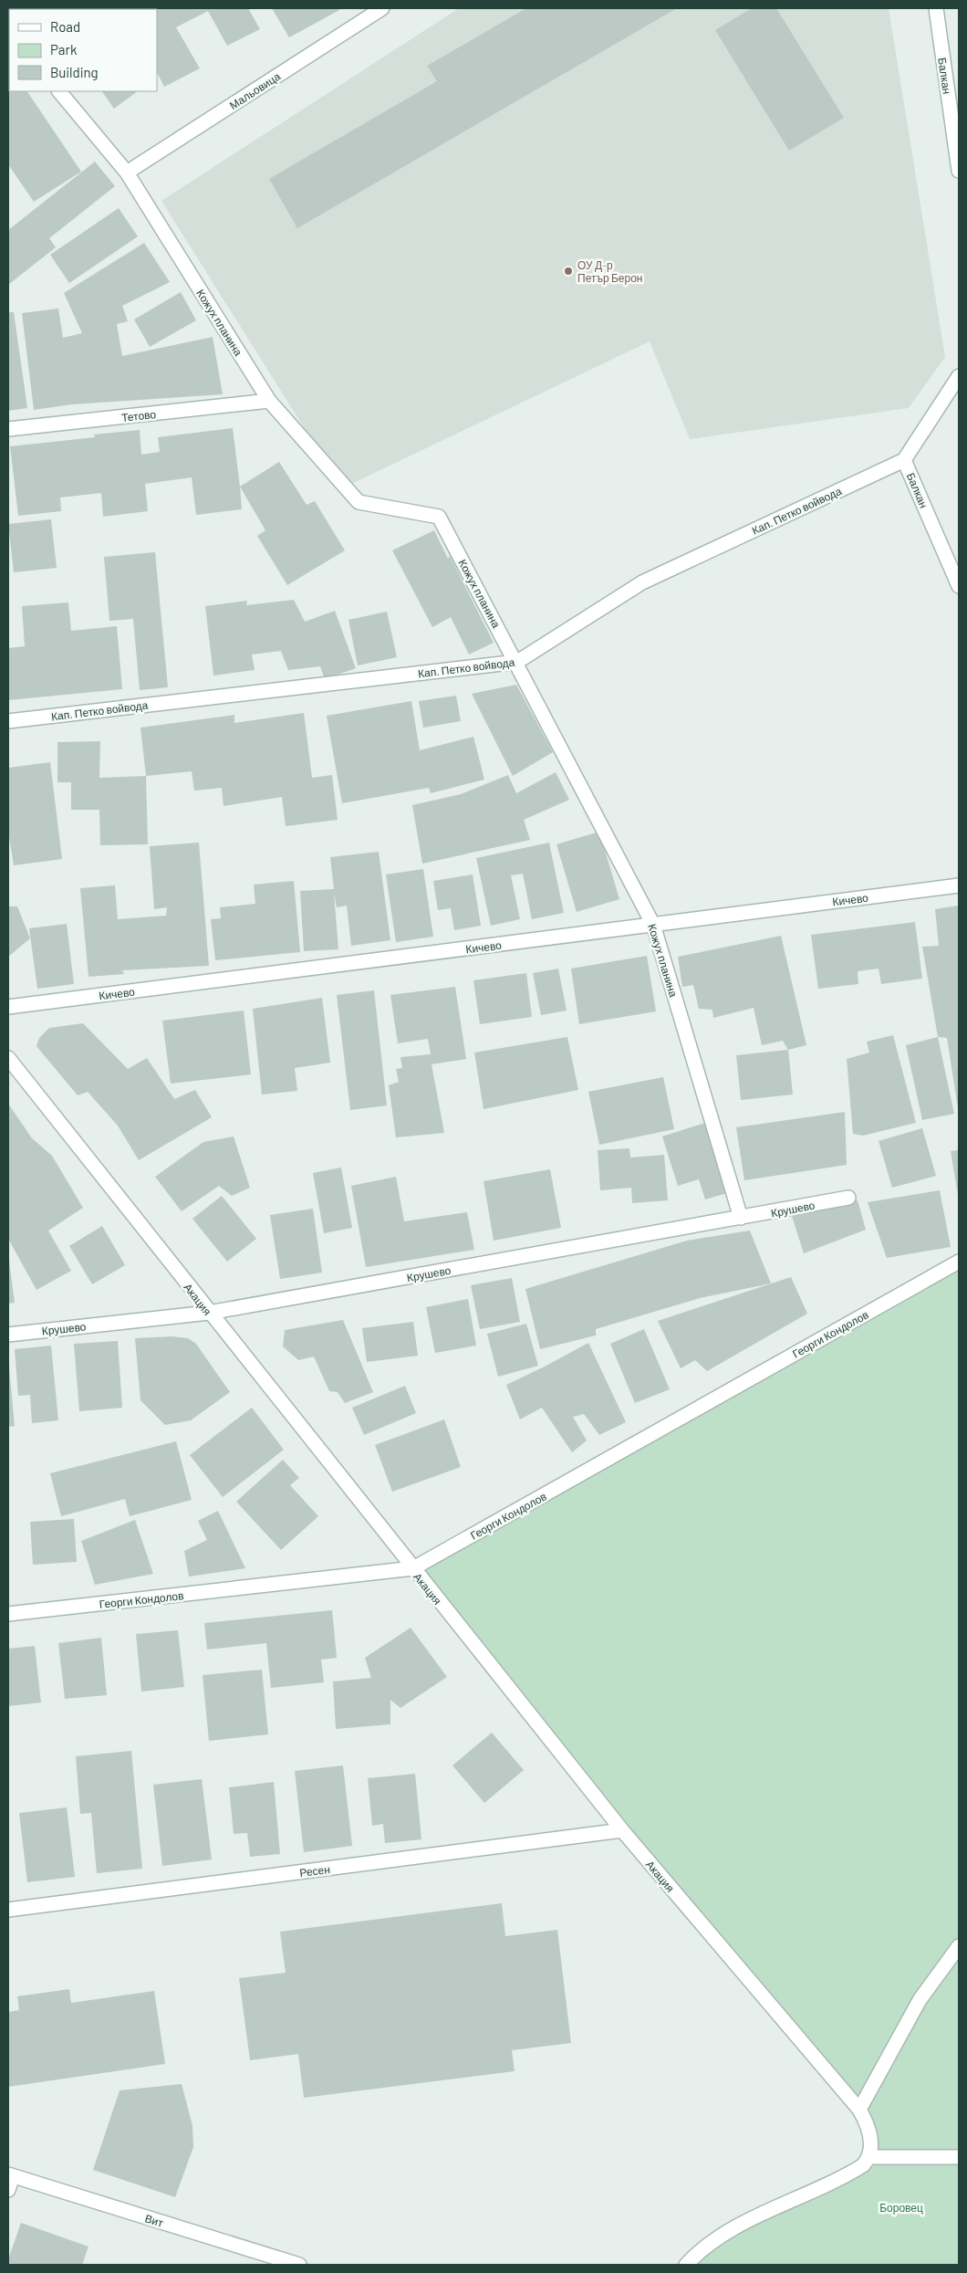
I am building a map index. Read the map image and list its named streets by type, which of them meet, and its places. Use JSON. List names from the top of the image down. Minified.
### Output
{"streets":{"street":["Балкан","Мальовица","Кожух планина","Тетово","Кап. Петко войвода","Кичево","Крушево","Акация","Георги Кондолов","Ресен","Вит"]},"crossings":[["Балкан","Кап. Петко войвода"],["Мальовица","Кожух планина"],["Кожух планина","Тетово"],["Кожух планина","Кап. Петко войвода"],["Кожух планина","Кичево"],["Кожух планина","Крушево"],["Крушево","Акация"],["Акация","Георги Кондолов"],["Акация","Ресен"]],"parks":["Боровец"],"places":["ОУ Д-р Петър Берон"],"legend":["Road","Park","Building"]}
